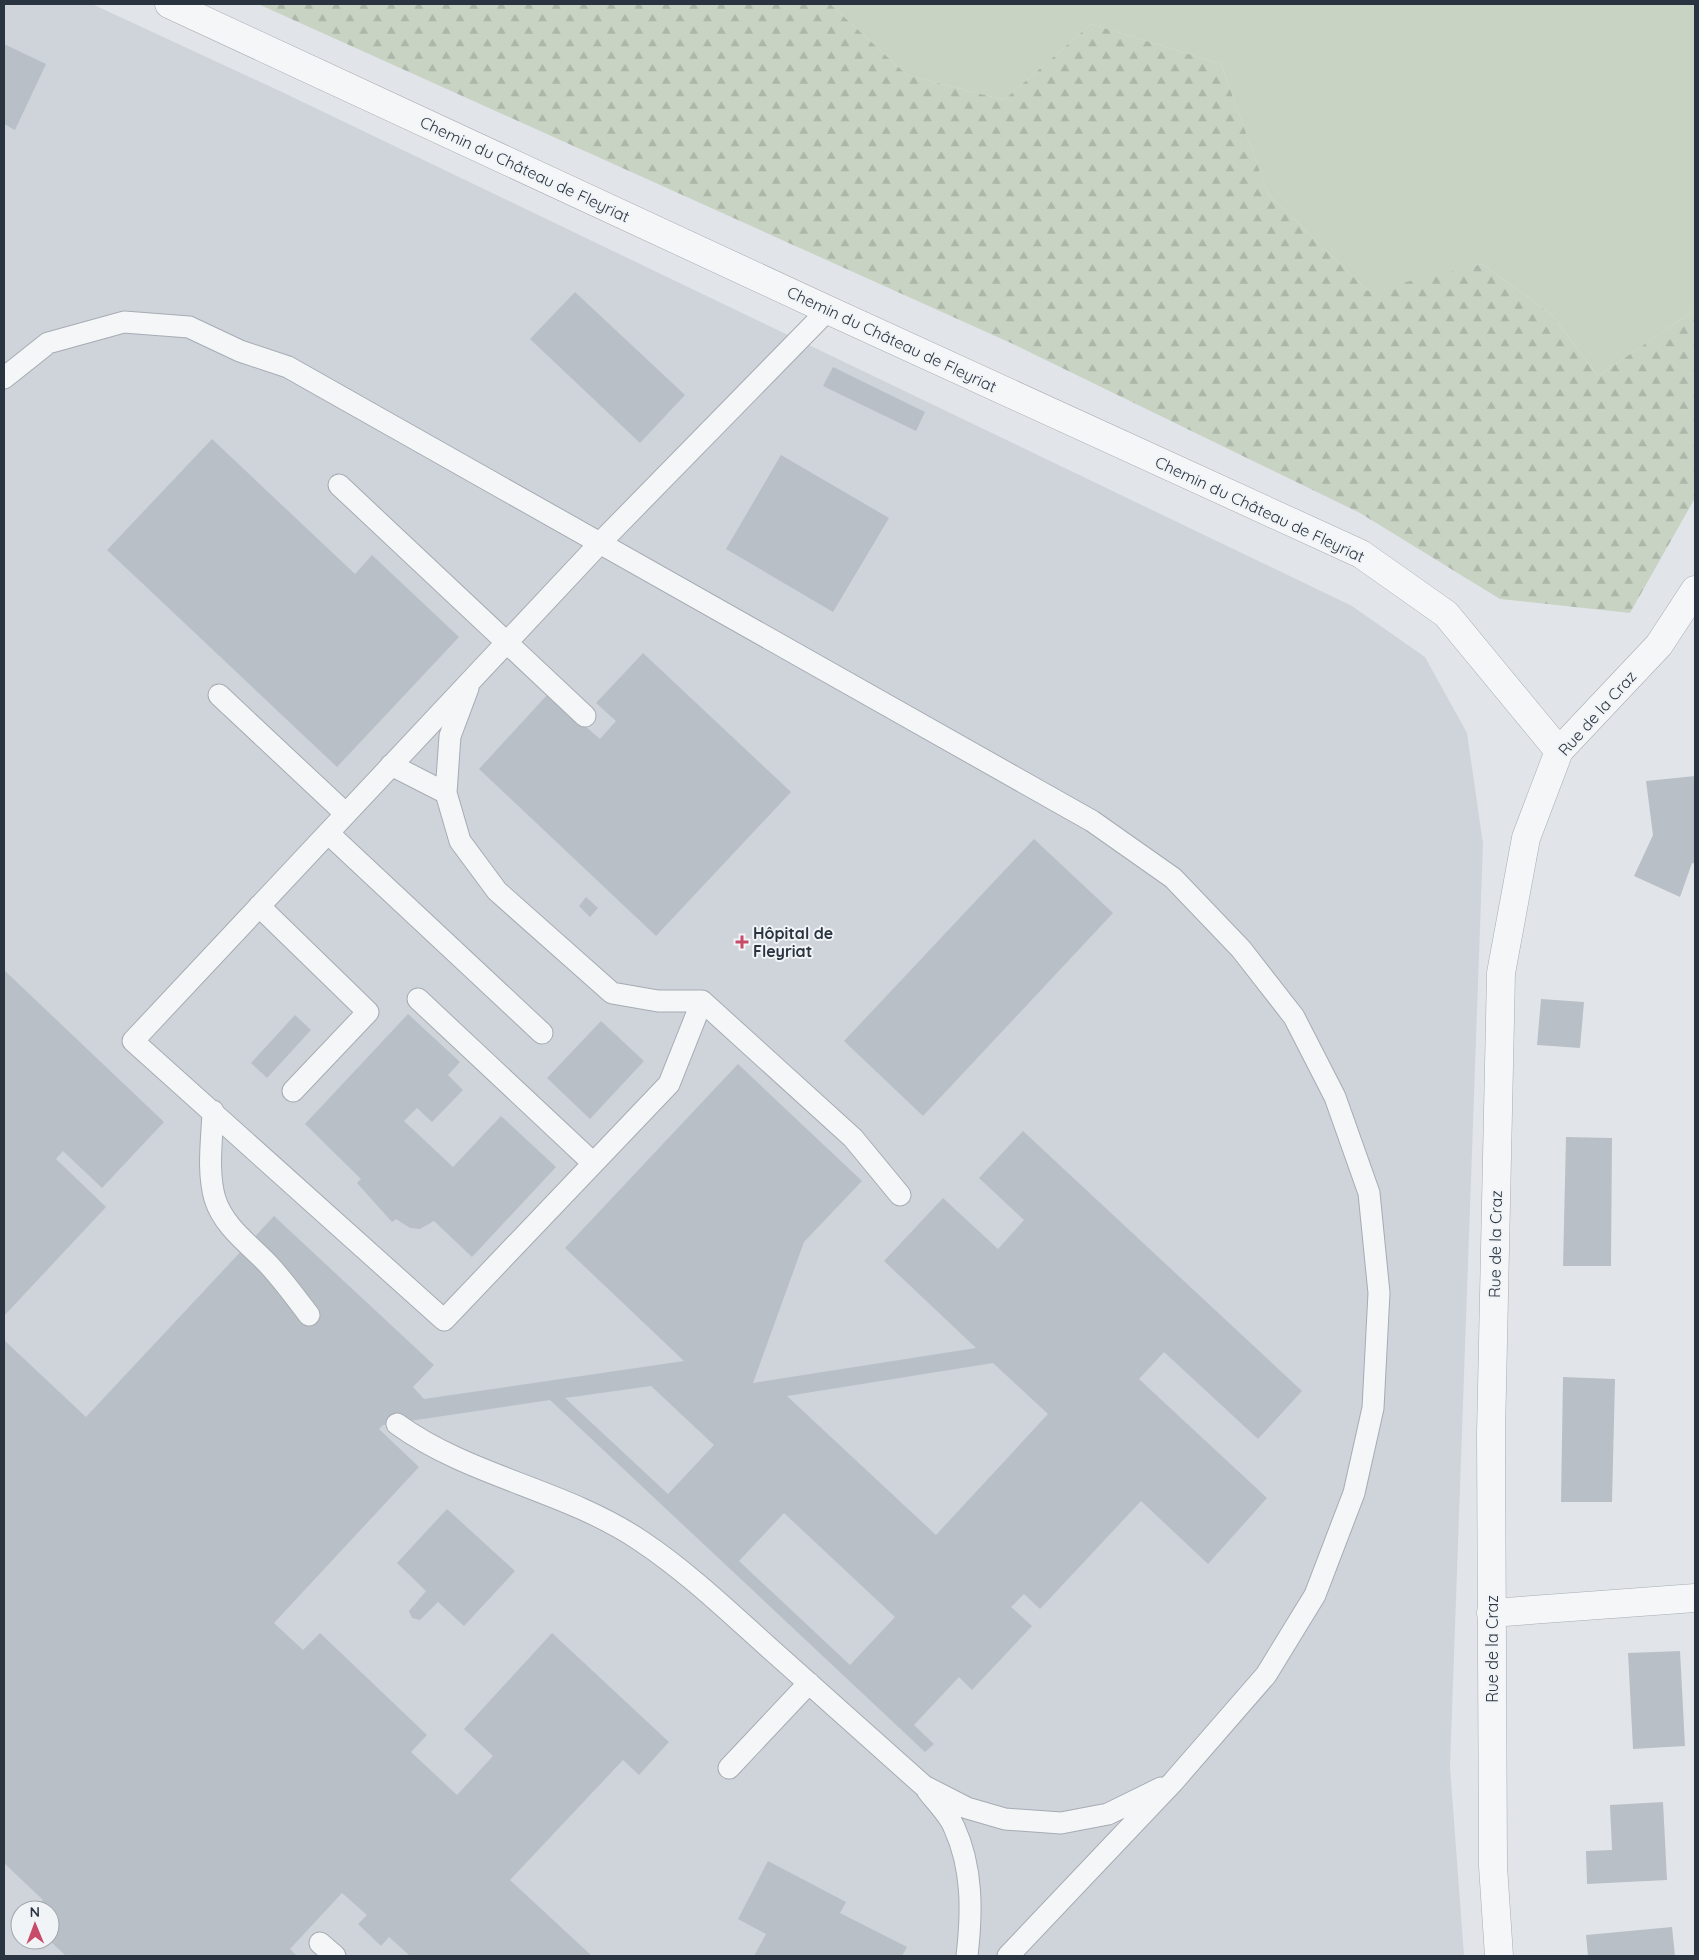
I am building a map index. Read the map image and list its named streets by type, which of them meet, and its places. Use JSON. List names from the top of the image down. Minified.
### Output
{"streets":{"street":["Chemin du Château de Fleyriat","Rue de la Craz"]},"crossings":[["Chemin du Château de Fleyriat","Rue de la Craz"]],"places":{"health":["Hôpital de Fleyriat"]},"north":"top"}
